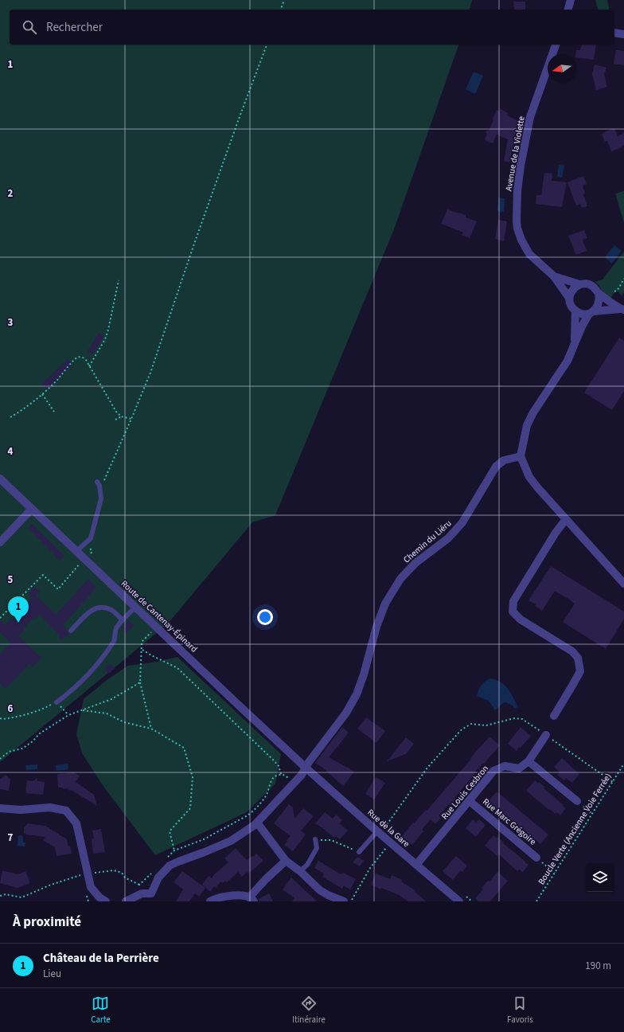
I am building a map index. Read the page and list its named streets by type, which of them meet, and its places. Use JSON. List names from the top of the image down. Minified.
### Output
{"streets":{"street":["Avenue de la Violette","Chemin du Liéru","Route de Cantenay-Épinard","Rue Louis Cesbron","Rue Marc Grégoire","Rue de la Gare"],"path":["Boucle Verte (Ancienne Voie Ferrée)"]},"crossings":[["Chemin du Liéru","Route de Cantenay-Épinard"],["Chemin du Liéru","Rue de la Gare"],["Route de Cantenay-Épinard","Rue de la Gare"],["Rue Louis Cesbron","Rue Marc Grégoire"],["Rue Louis Cesbron","Rue de la Gare"]],"north":"left","page":{"search":"Rechercher","pins":"1","heading":"À proximité","list":[{"mark":"1","name":"Château de la Perrière","note":"Lieu","value":"190 m"}],"nav":["Carte","Itinéraire","Favoris"]},"grid":{"rows":["1","2","3","4","5","6","7"]}}
